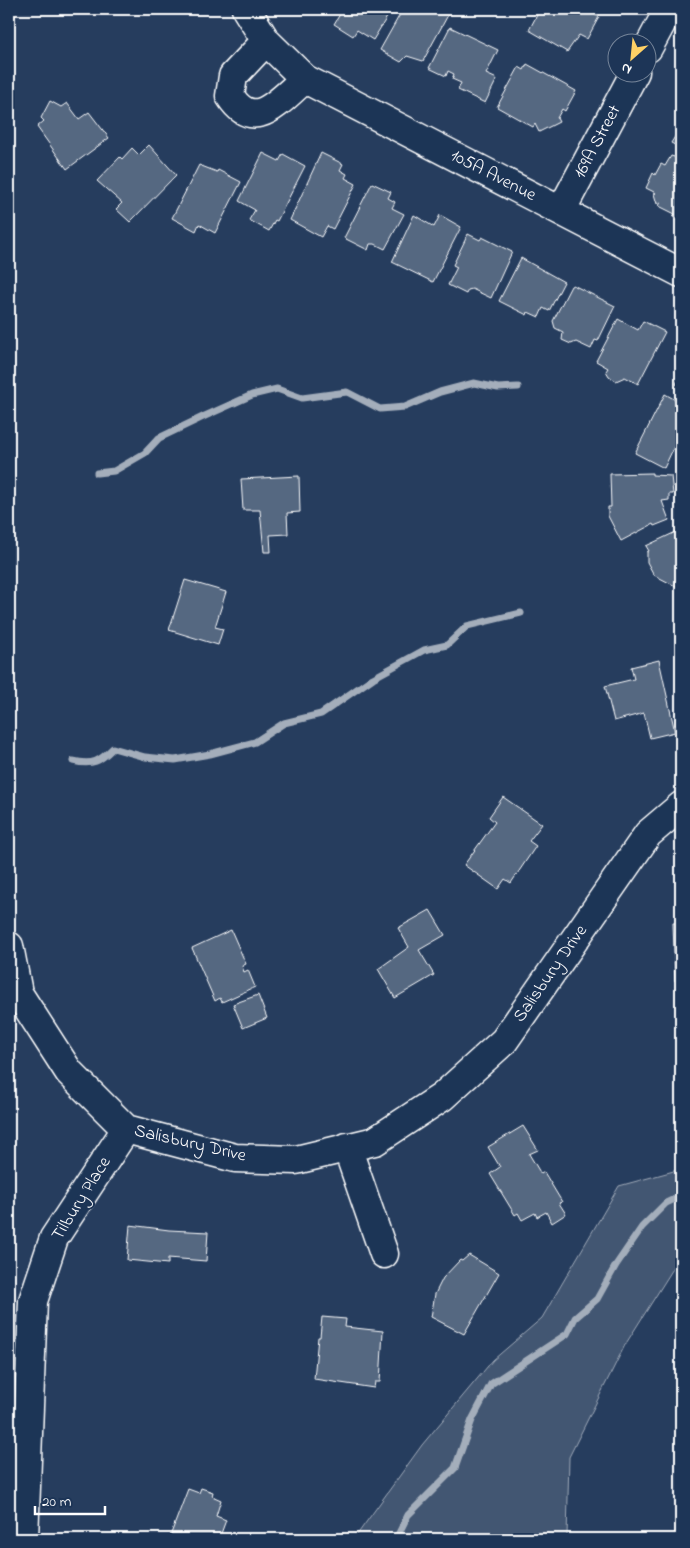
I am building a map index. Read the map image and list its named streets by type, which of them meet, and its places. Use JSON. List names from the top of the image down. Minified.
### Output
{"streets":{"street":["169A Street","105A Avenue","Salisbury Drive","Tilbury Place"]},"crossings":[["169A Street","105A Avenue"],["Salisbury Drive","Tilbury Place"]],"scale_bar":"20 m","north":"bottom left"}
